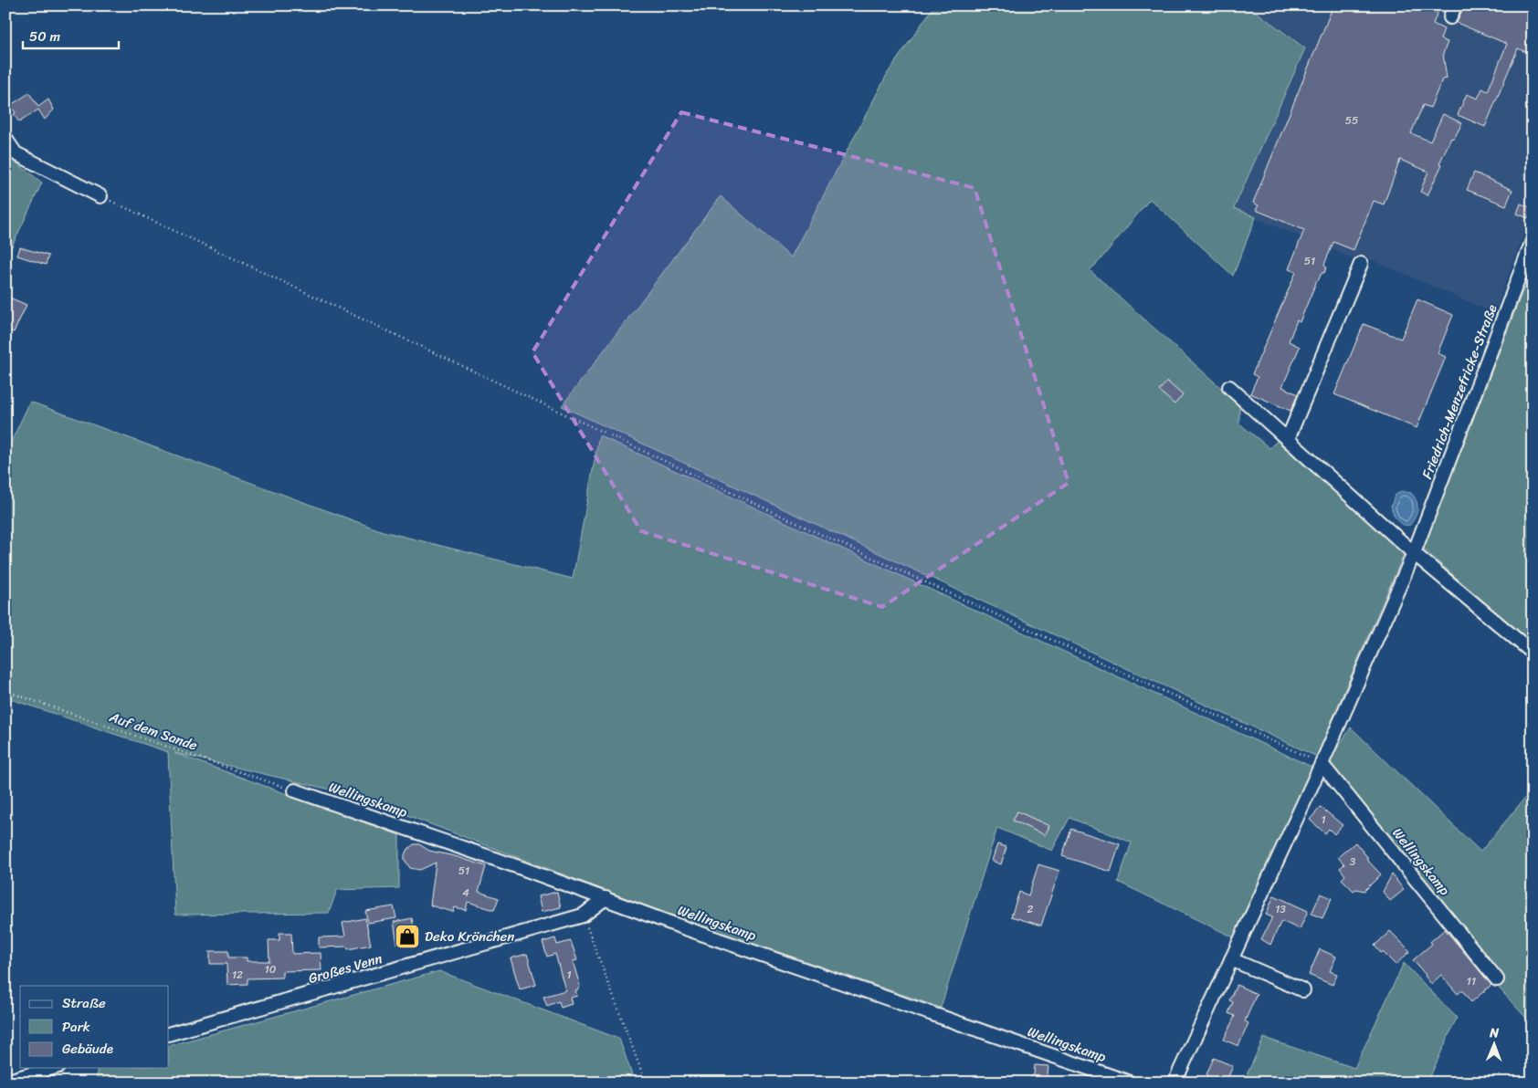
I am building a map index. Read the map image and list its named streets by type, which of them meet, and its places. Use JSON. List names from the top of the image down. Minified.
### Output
{"streets":{"street":["Friedrich-Menzefricke-Straße","Wellingskamp","Großes Venn"],"path":["Auf dem Sande"]},"crossings":[["Auf dem Sande","Wellingskamp"],["Wellingskamp","Großes Venn"]],"places":{"shop":["Deko Krönchen"]},"house_numbers":["55","51","1","3","51","4","2","13","10","12","1","11"],"legend":["Straße","Park","Gebäude"],"scale_bar":"50 m","north":"top"}
